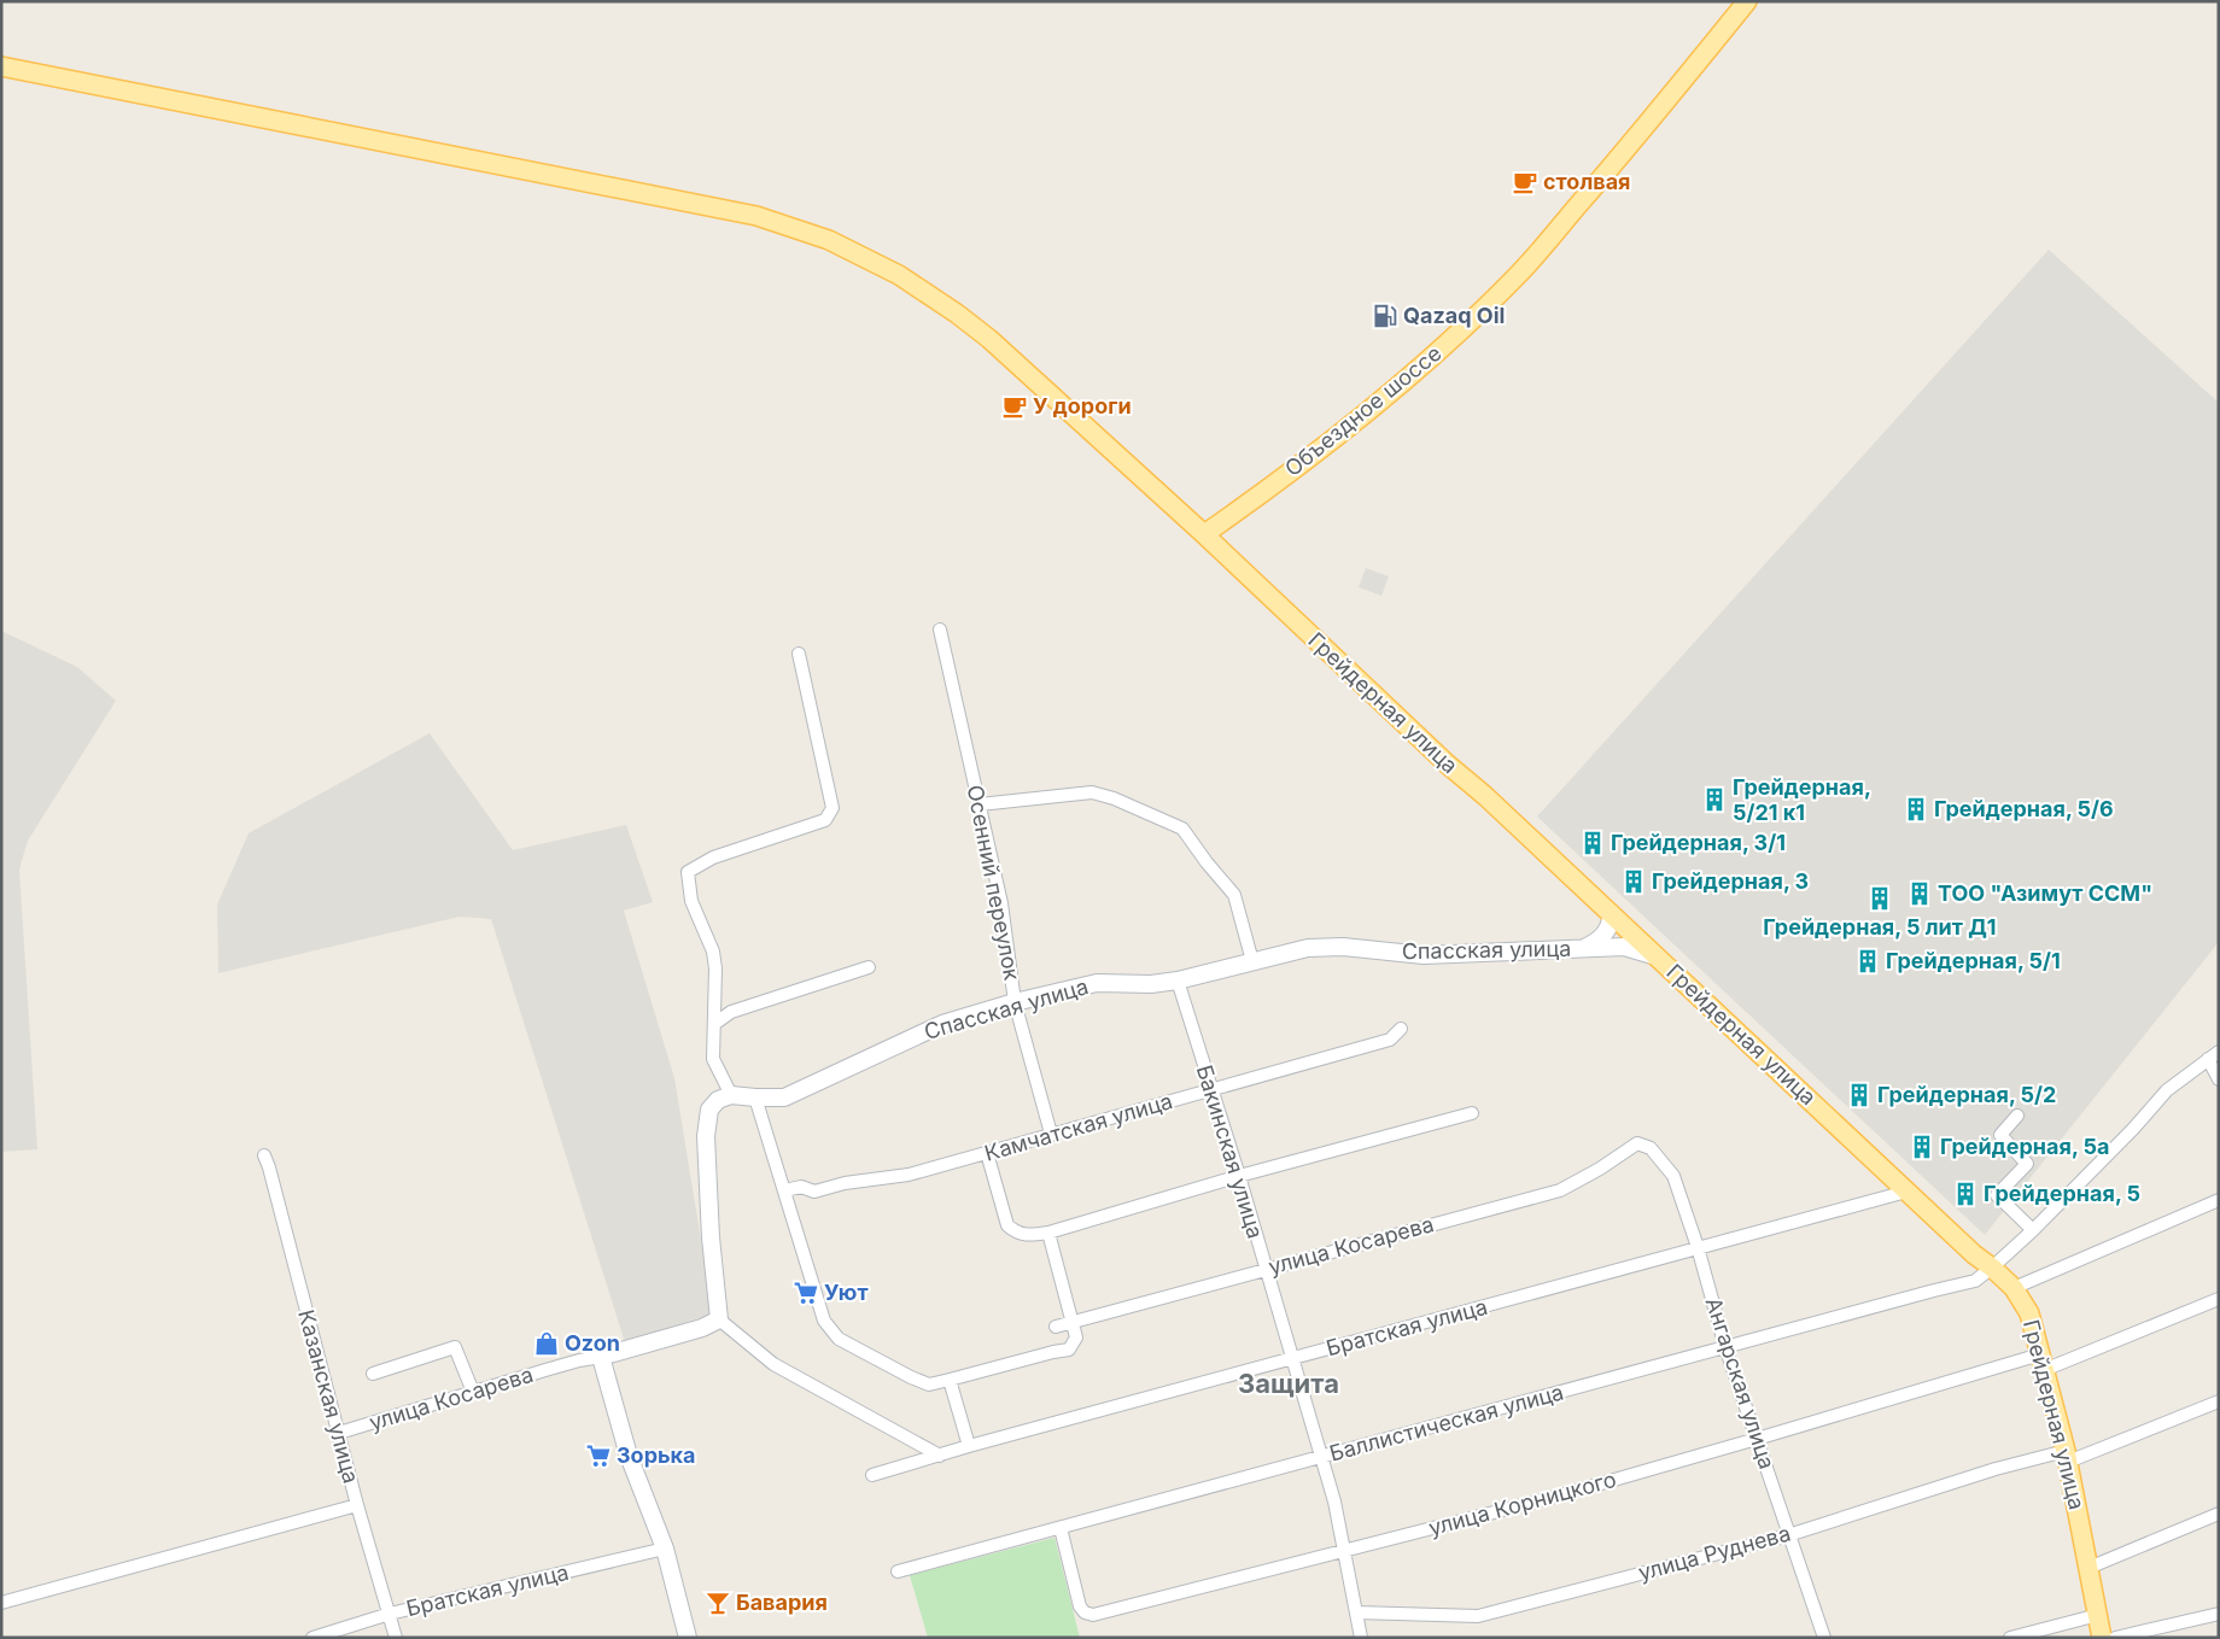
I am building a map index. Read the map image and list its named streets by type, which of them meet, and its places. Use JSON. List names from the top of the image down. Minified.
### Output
{"streets":{"main road":["Объездное шоссе","Грейдерная улица"],"street":["Осенний переулок","Спасская улица","Камчатская улица","Бакинская улица","улица Косарева","Братская улица","Ангарская улица","Казанская улица","Баллистическая улица","улица Корницкого","улица Руднева"]},"crossings":[["Объездное шоссе","Грейдерная улица"],["Грейдерная улица","Спасская улица"],["Грейдерная улица","Братская улица"],["Грейдерная улица","Баллистическая улица"],["Грейдерная улица","улица Корницкого"],["Грейдерная улица","улица Руднева"],["Осенний переулок","Спасская улица"],["Осенний переулок","Камчатская улица"],["Спасская улица","Бакинская улица"],["Камчатская улица","Бакинская улица"],["Бакинская улица","улица Косарева"],["Бакинская улица","Братская улица"],["Бакинская улица","Баллистическая улица"],["Бакинская улица","улица Корницкого"],["Бакинская улица","улица Руднева"],["улица Косарева","Ангарская улица"],["улица Косарева","Казанская улица"],["Братская улица","Ангарская улица"],["Братская улица","Казанская улица"],["Ангарская улица","Баллистическая улица"],["Ангарская улица","улица Корницкого"],["Ангарская улица","улица Руднева"],["Баллистическая улица","улица Корницкого"]],"districts":["Защита"],"places":{"cafe":["столвая","У дороги"],"fuel station":["Qazaq Oil"],"building":["Грейдерная, 5/21 к1","Грейдерная, 5/6","Грейдерная, 3/1","Грейдерная, 3","ТОО \"Азимут ССМ\"","Грейдерная, 5 лит Д1","Грейдерная, 5/1","Грейдерная, 5/2","Грейдерная, 5а","Грейдерная, 5"],"supermarket":["Уют","Зорька"],"shop":["Ozon"],"bar":["Бавария"]}}
